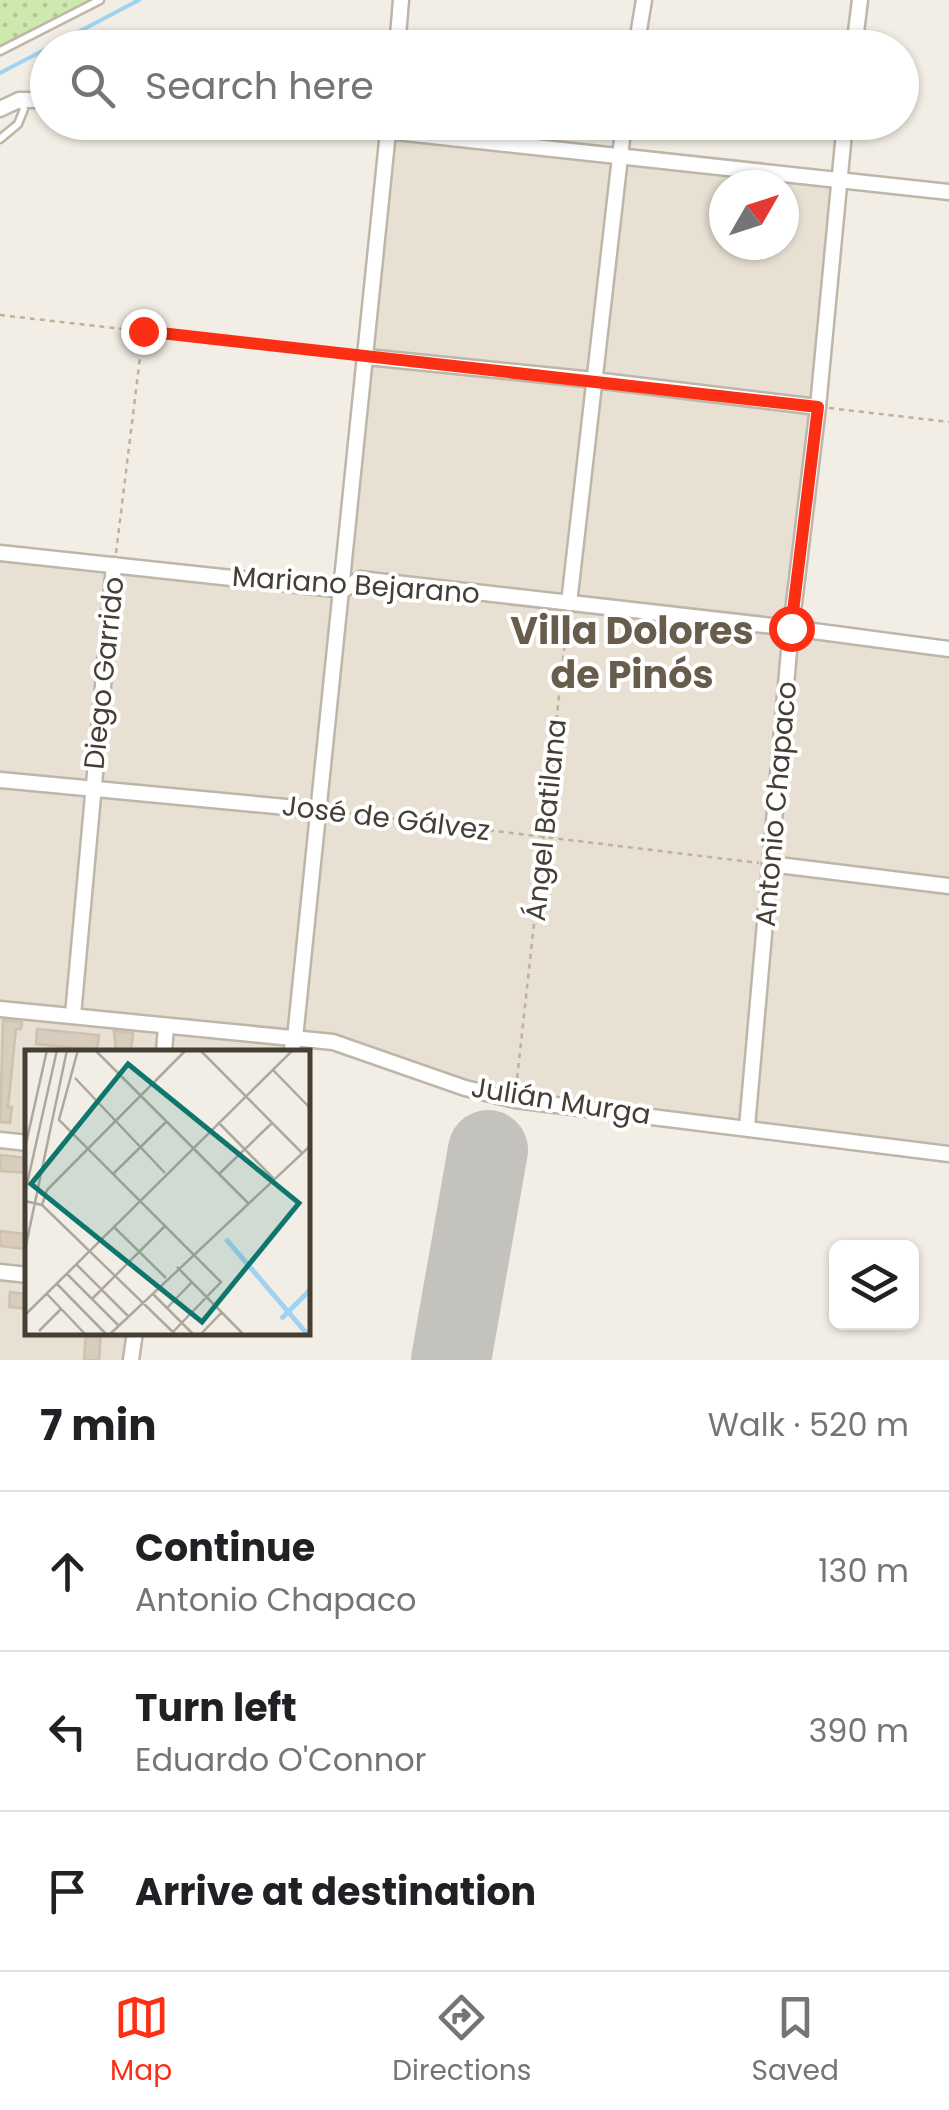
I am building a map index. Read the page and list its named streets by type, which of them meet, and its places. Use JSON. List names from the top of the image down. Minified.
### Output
{"streets":{"street":["Mariano Bejarano","Diego Garrido","Antonio Chapaco","José de Gálvez","Julián Murga"],"path":["Ángel Batilana"]},"crossings":[["Mariano Bejarano","Diego Garrido"],["Mariano Bejarano","Antonio Chapaco"],["Mariano Bejarano","Ángel Batilana"],["Diego Garrido","José de Gálvez"],["Diego Garrido","Julián Murga"],["Antonio Chapaco","José de Gálvez"],["Antonio Chapaco","Julián Murga"],["José de Gálvez","Ángel Batilana"],["Ángel Batilana","Julián Murga"]],"districts":["Villa Dolores de Pinós"],"north":"top right","page":{"search":"Search here","heading":["7 min","Walk · 520 m"],"list":[["Continue","Antonio Chapaco","130 m"],["Turn left","Eduardo O'Connor","390 m"],"Arrive at destination"],"nav":["Map","Directions","Saved"]}}
